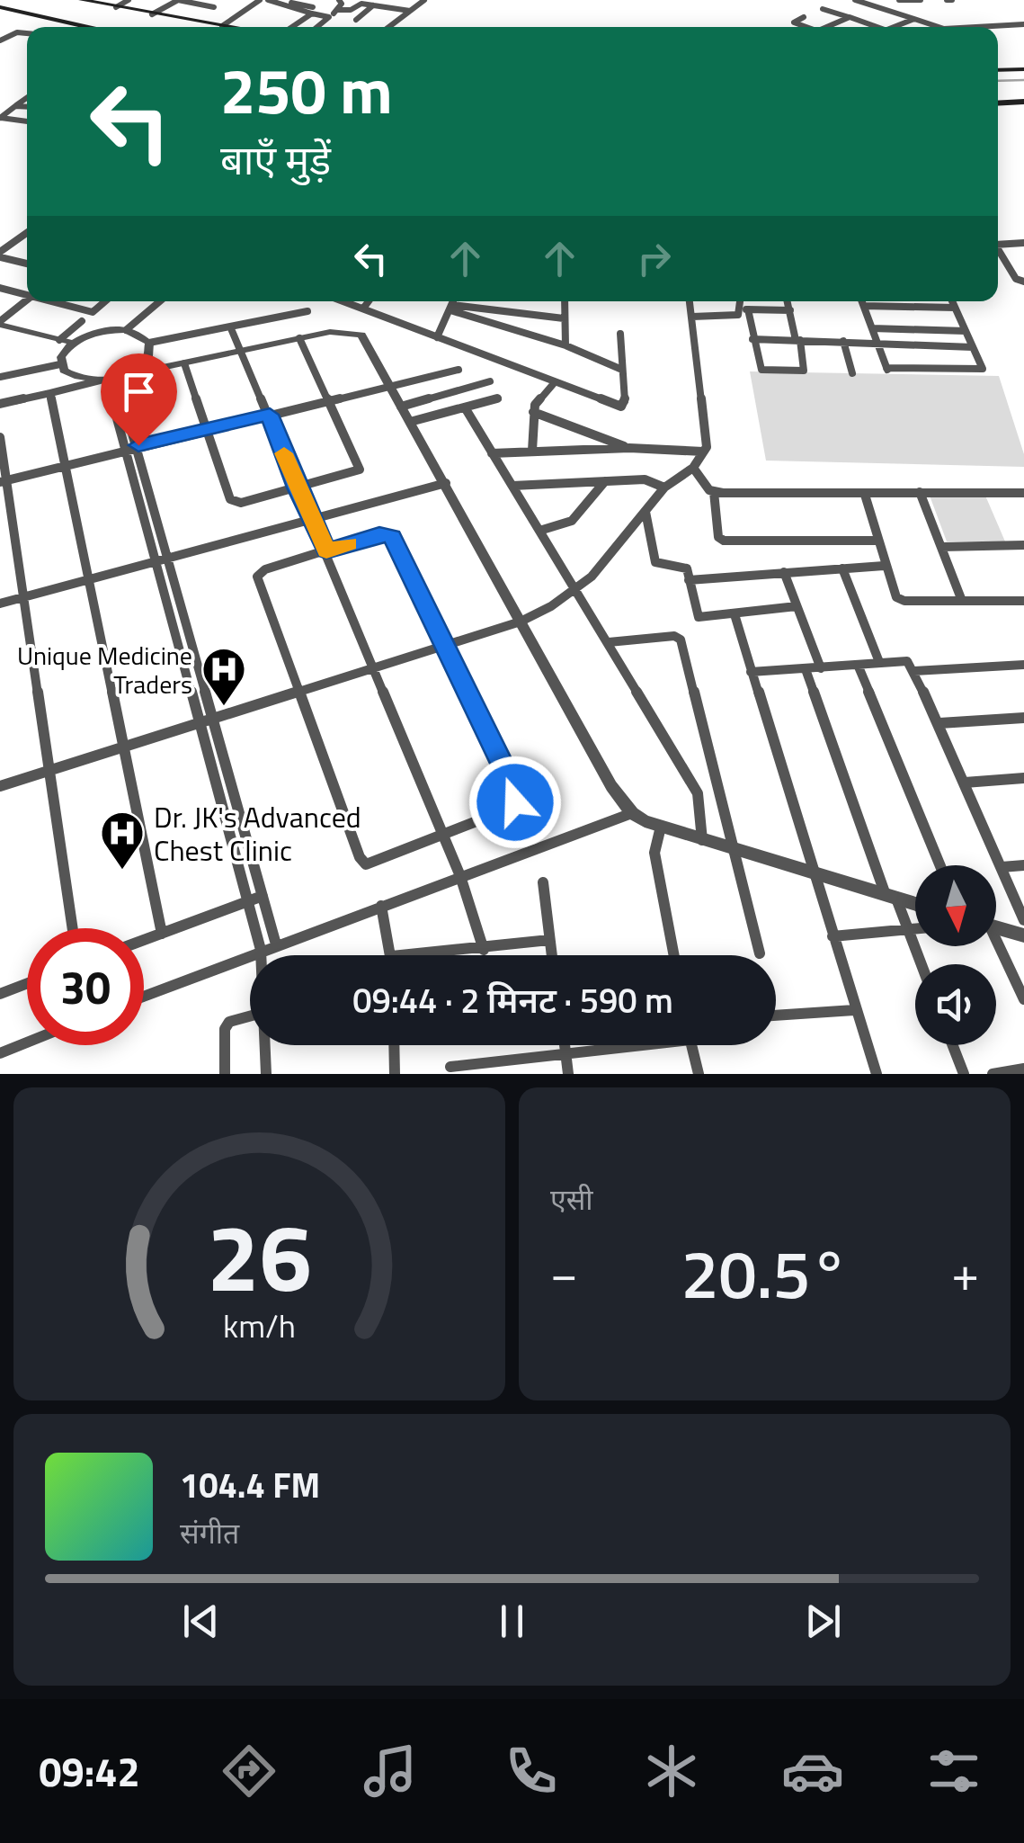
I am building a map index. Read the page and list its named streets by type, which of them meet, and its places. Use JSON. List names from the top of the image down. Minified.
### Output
{"places":{"hospital":["Unique Medicine Traders","Dr. JK's Advanced Chest Clinic"]},"north":"bottom","page":{"turn":["250 m","बाएँ मुड़ें"],"limit":"30","trip":"09:44 · 2 मिनट · 590 m","tile":"एसी","heat":["−","20.5°","+"],"song":["104.4 FM","संगीत"],"tabs":"09:42","gauge":["26","km/h"]}}
